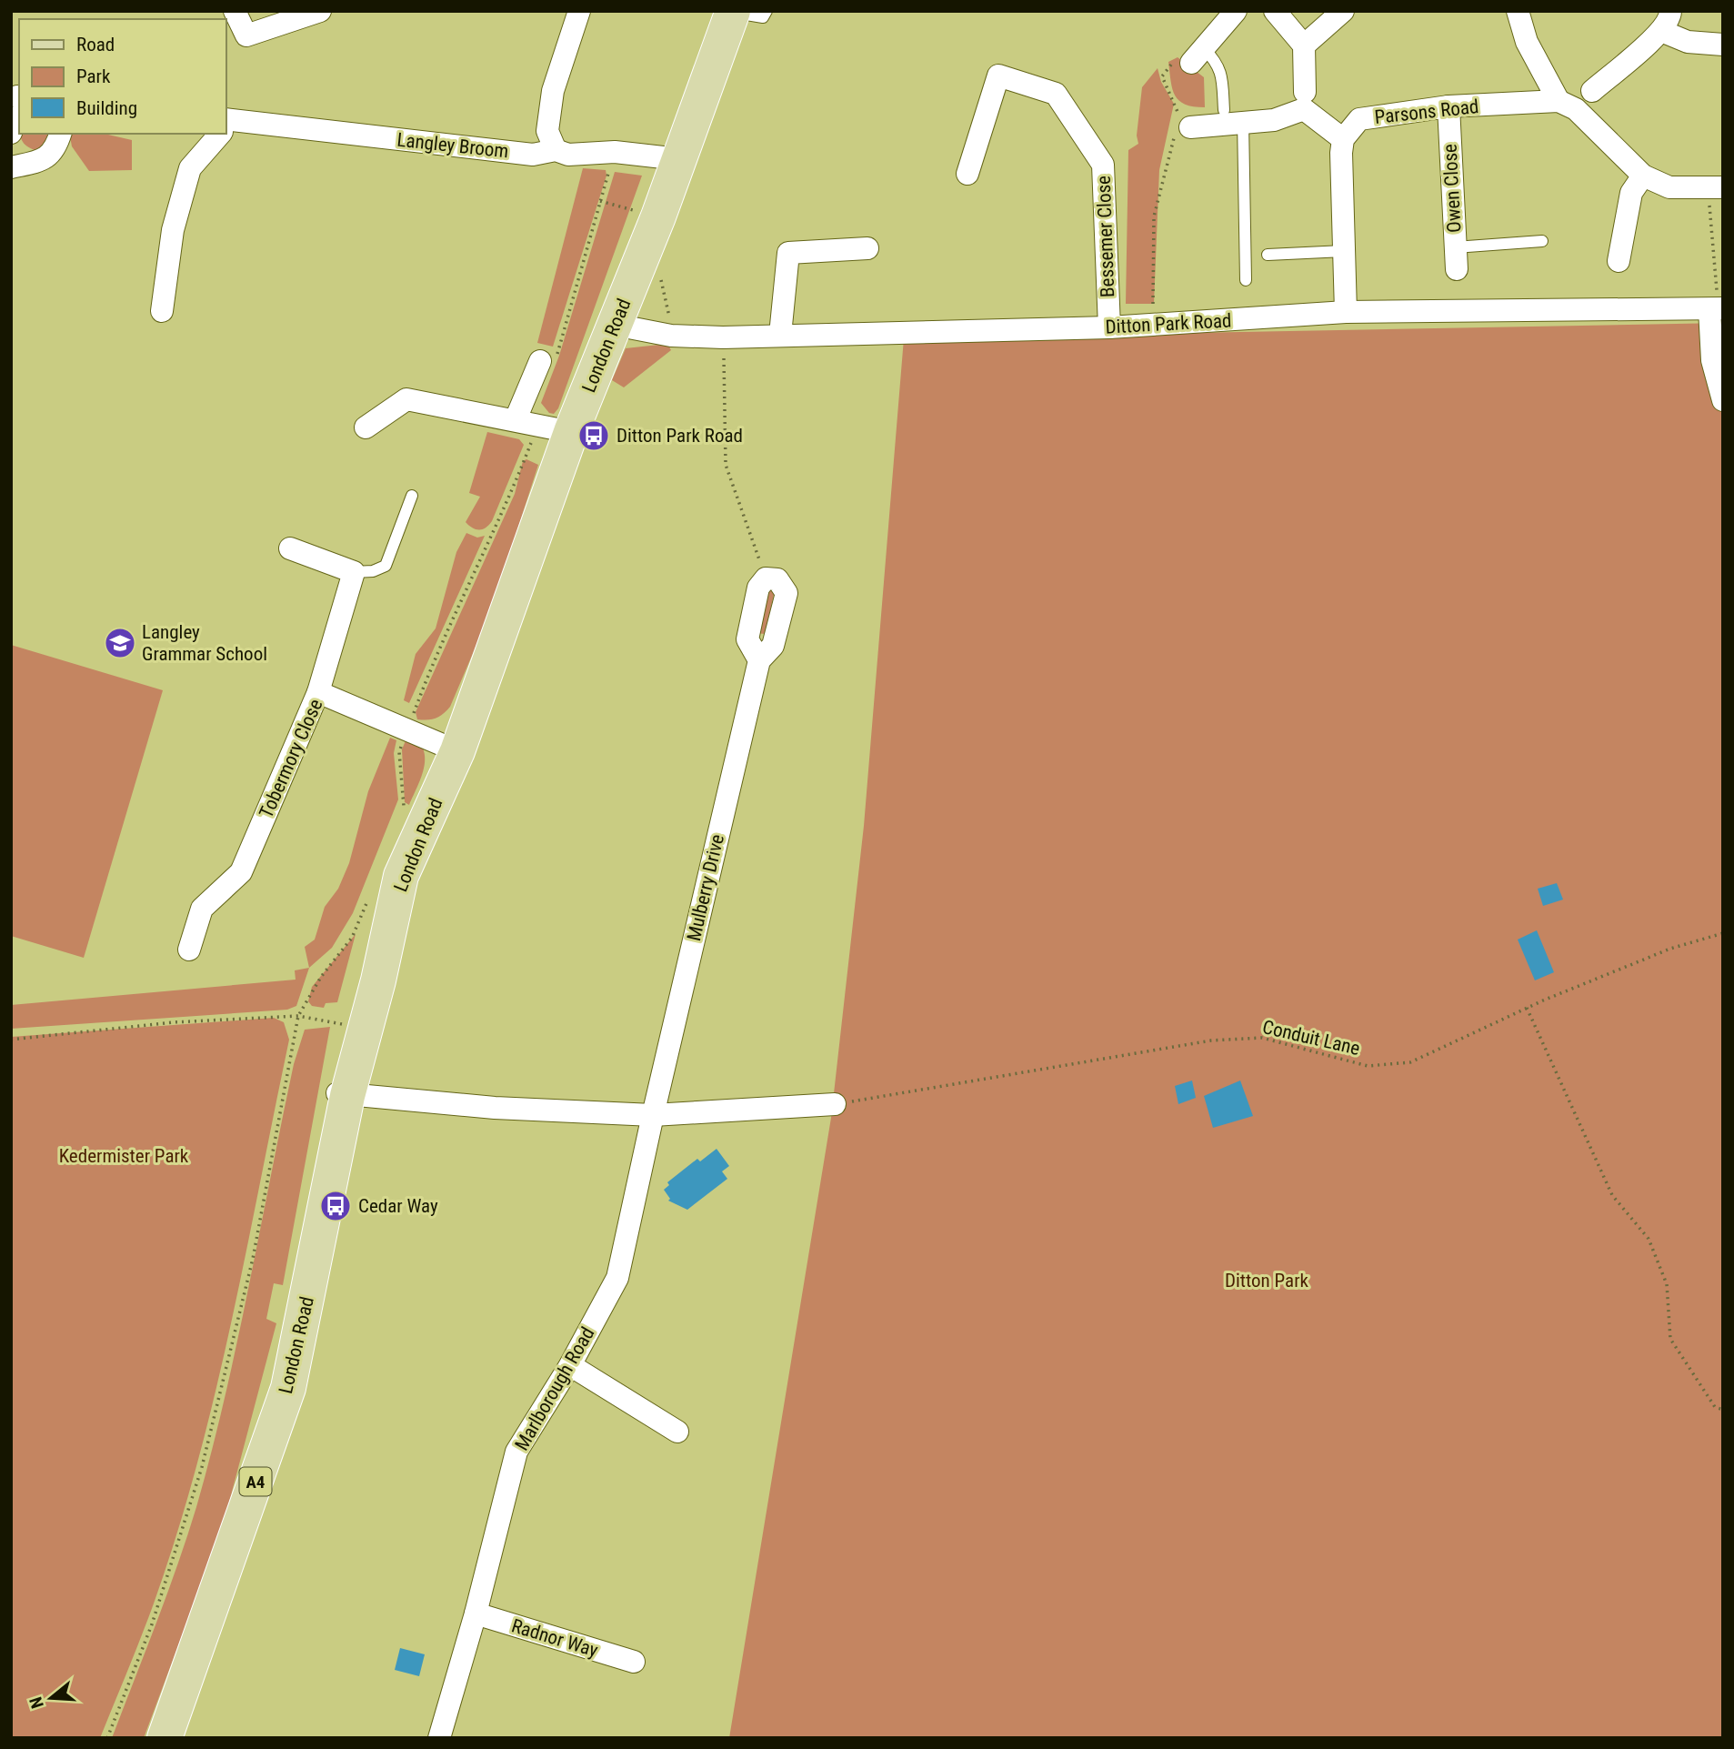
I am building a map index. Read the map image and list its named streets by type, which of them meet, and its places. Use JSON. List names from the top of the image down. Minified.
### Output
{"streets":{"main road":["London Road","A4"],"street":["Parsons Road","Langley Broom","Owen Close","Bessemer Close","Ditton Park Road","Tobermory Close","Mulberry Drive","Marlborough Road","Radnor Way"],"path":["Conduit Lane"]},"crossings":[["Parsons Road","Owen Close"],["Langley Broom","London Road"],["Bessemer Close","Ditton Park Road"],["Ditton Park Road","London Road"],["London Road","Tobermory Close"],["Mulberry Drive","Marlborough Road"],["Marlborough Road","Radnor Way"]],"parks":["Kedermister Park","Ditton Park"],"places":{"bus stop":["Ditton Park Road","Cedar Way"],"school or university":["Langley Grammar School"]},"legend":["Road","Park","Building"],"north":"left"}
